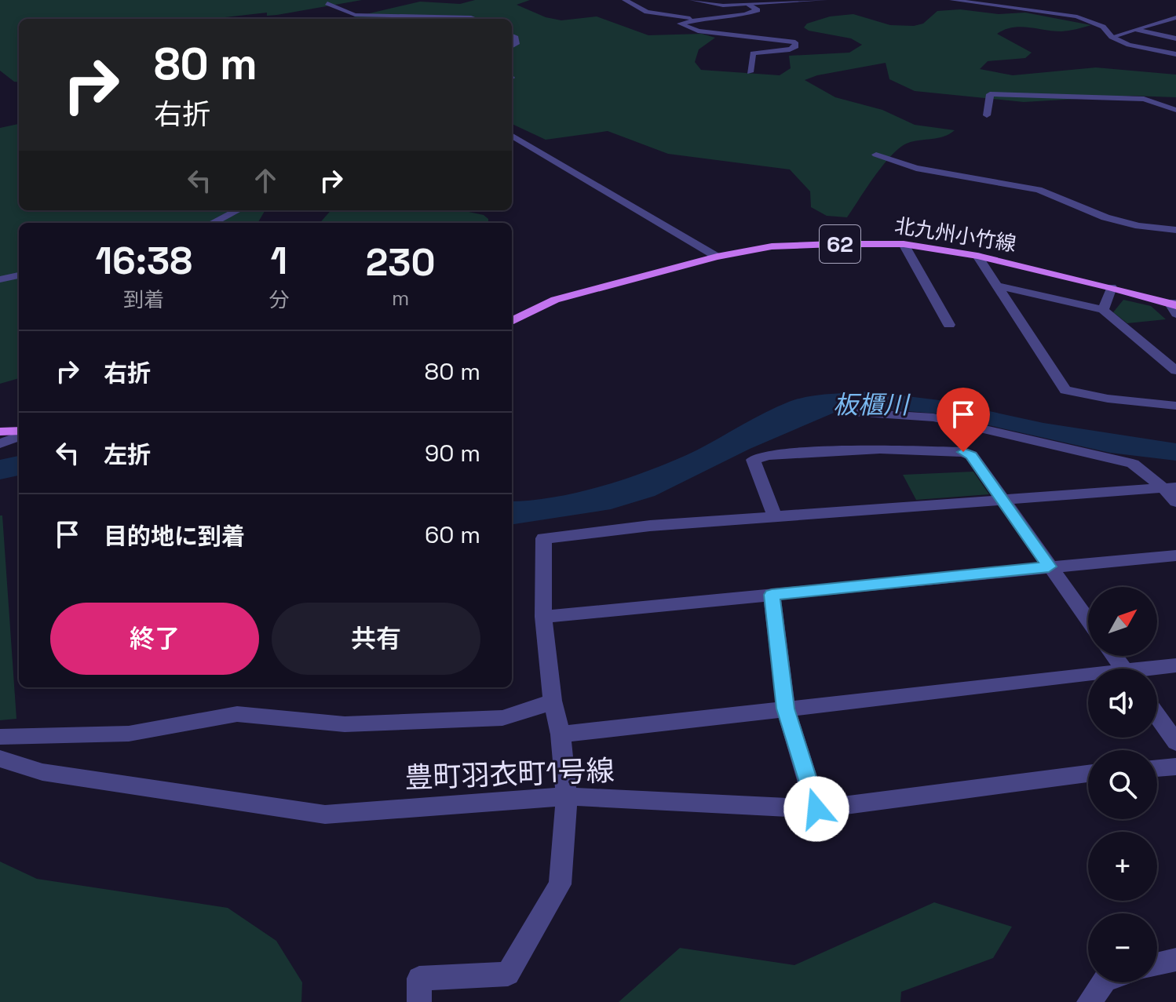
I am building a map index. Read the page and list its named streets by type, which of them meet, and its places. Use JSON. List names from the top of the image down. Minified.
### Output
{"streets":{"main road":["北九州小竹線","62"],"street":["豊町羽衣町1号線"]},"water":["板櫃川"],"north":"top right","page":{"turn":["80 m","右折"],"eta":["16:38","到着","1","分","230","m"],"list":[{"name":"右折","value":"80 m"},{"name":"左折","value":"90 m"},{"name":"目的地に到着","value":"60 m"}],"map_buttons":["+","−"],"buttons":["終了","共有"]}}
